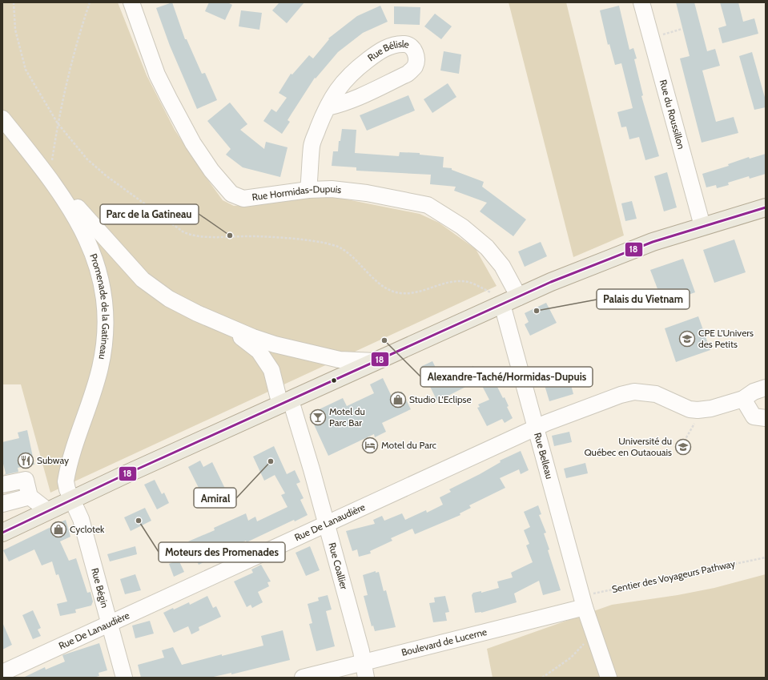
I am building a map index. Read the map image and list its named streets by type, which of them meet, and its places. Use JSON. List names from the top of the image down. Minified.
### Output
{"streets":{"street":["Rue Bélisle","Rue du Roussillon","Rue Hormidas-Dupuis","Promenade de la Gatineau","Rue Belleau","Rue De Lanaudière","Rue Coallier","Rue Bégin","Boulevard de Lucerne"],"path":["Sentier des Voyageurs Pathway"]},"crossings":[["Rue Bélisle","Rue Hormidas-Dupuis"],["Promenade de la Gatineau","Rue Coallier"],["Promenade de la Gatineau","Rue Bégin"],["Rue Belleau","Rue De Lanaudière"],["Rue Belleau","Sentier des Voyageurs Pathway"],["Rue Belleau","Boulevard de Lucerne"],["Rue De Lanaudière","Rue Coallier"],["Rue De Lanaudière","Rue Bégin"],["Rue Coallier","Boulevard de Lucerne"],["Sentier des Voyageurs Pathway","Boulevard de Lucerne"]],"places":{"other":["Parc de la Gatineau","Palais du Vietnam","Alexandre-Taché/Hormidas-Dupuis","Amiral","Moteurs des Promenades"],"school or university":["CPE L'Univers des Petits","Université du Québec en Outaouais"],"shop":["Studio L'Eclipse","Cyclotek"],"bar":["Motel du Parc Bar"],"hotel":["Motel du Parc"],"restaurant":["Subway"]},"lines":["transit line 18"]}
